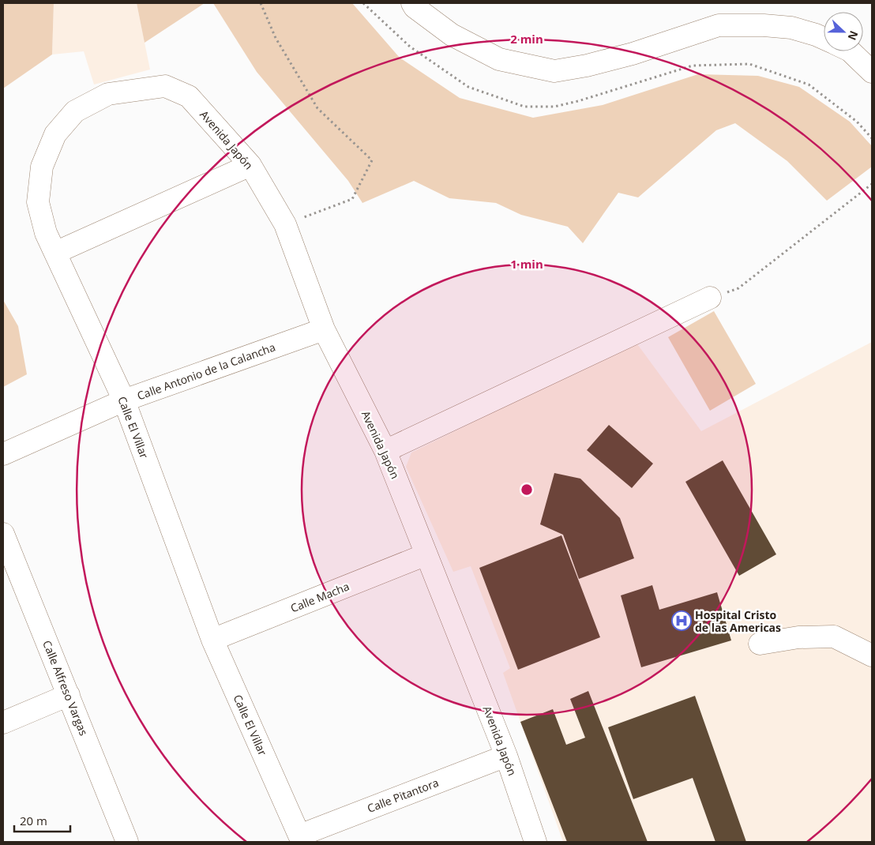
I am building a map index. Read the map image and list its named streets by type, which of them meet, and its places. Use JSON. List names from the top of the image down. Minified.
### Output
{"streets":{"street":["Avenida Japón","Calle Antonio de la Calancha","Calle El Villar","Calle Macha","Calle Alfreso Vargas","Calle Pitantora"]},"crossings":[["Avenida Japón","Calle Antonio de la Calancha"],["Avenida Japón","Calle El Villar"],["Avenida Japón","Calle Macha"],["Avenida Japón","Calle Pitantora"],["Calle Antonio de la Calancha","Calle El Villar"],["Calle El Villar","Calle Macha"],["Calle El Villar","Calle Pitantora"]],"places":{"hospital":["Hospital Cristo de las Americas"]},"scale_bar":"20 m","north":"right","rings":["2 min","1 min"]}
